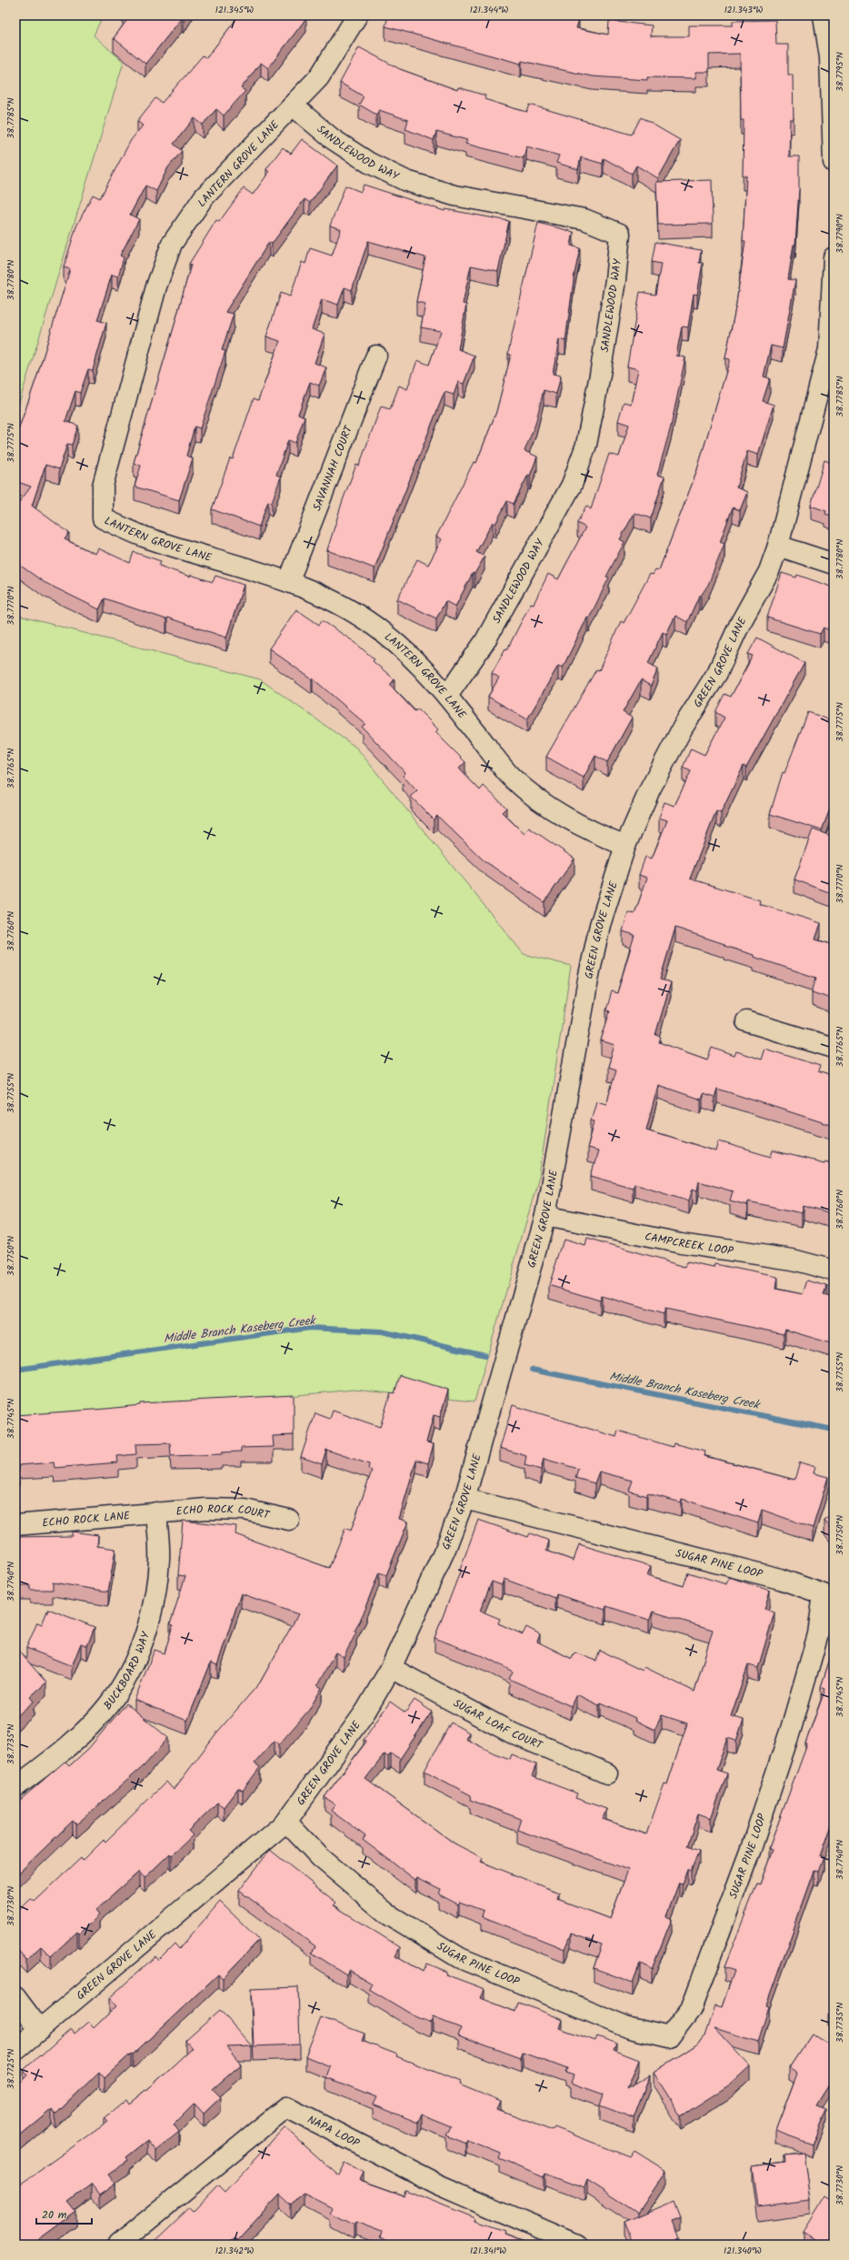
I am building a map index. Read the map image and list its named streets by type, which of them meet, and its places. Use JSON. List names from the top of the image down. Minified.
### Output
{"streets":{"street":["SANDLEWOOD WAY","LANTERN GROVE LANE","SAVANNAH COURT","GREEN GROVE LANE","CAMPCREEK LOOP","ECHO ROCK COURT","ECHO ROCK LANE","SUGAR PINE LOOP","BUCKBOARD WAY","SUGAR LOAF COURT","NAPA LOOP"]},"crossings":[["SANDLEWOOD WAY","LANTERN GROVE LANE"],["LANTERN GROVE LANE","SAVANNAH COURT"],["LANTERN GROVE LANE","GREEN GROVE LANE"],["GREEN GROVE LANE","CAMPCREEK LOOP"],["GREEN GROVE LANE","SUGAR PINE LOOP"],["GREEN GROVE LANE","SUGAR LOAF COURT"],["ECHO ROCK COURT","ECHO ROCK LANE"],["ECHO ROCK COURT","BUCKBOARD WAY"],["ECHO ROCK LANE","BUCKBOARD WAY"]],"water":["Middle Branch Kaseberg Creek"],"scale_bar":"20 m","coordinates":["121.345°W","121.344°W","121.343°W","38.7795°N","38.7785°N","38.7790°N","38.7780°N","38.7775°N","38.7770°N","38.7765°N","38.7760°N","38.7755°N","38.7750°N","38.7745°N","38.7740°N","38.7735°N","38.7730°N","38.7725°N","121.342°W","121.341°W","121.340°W"]}
